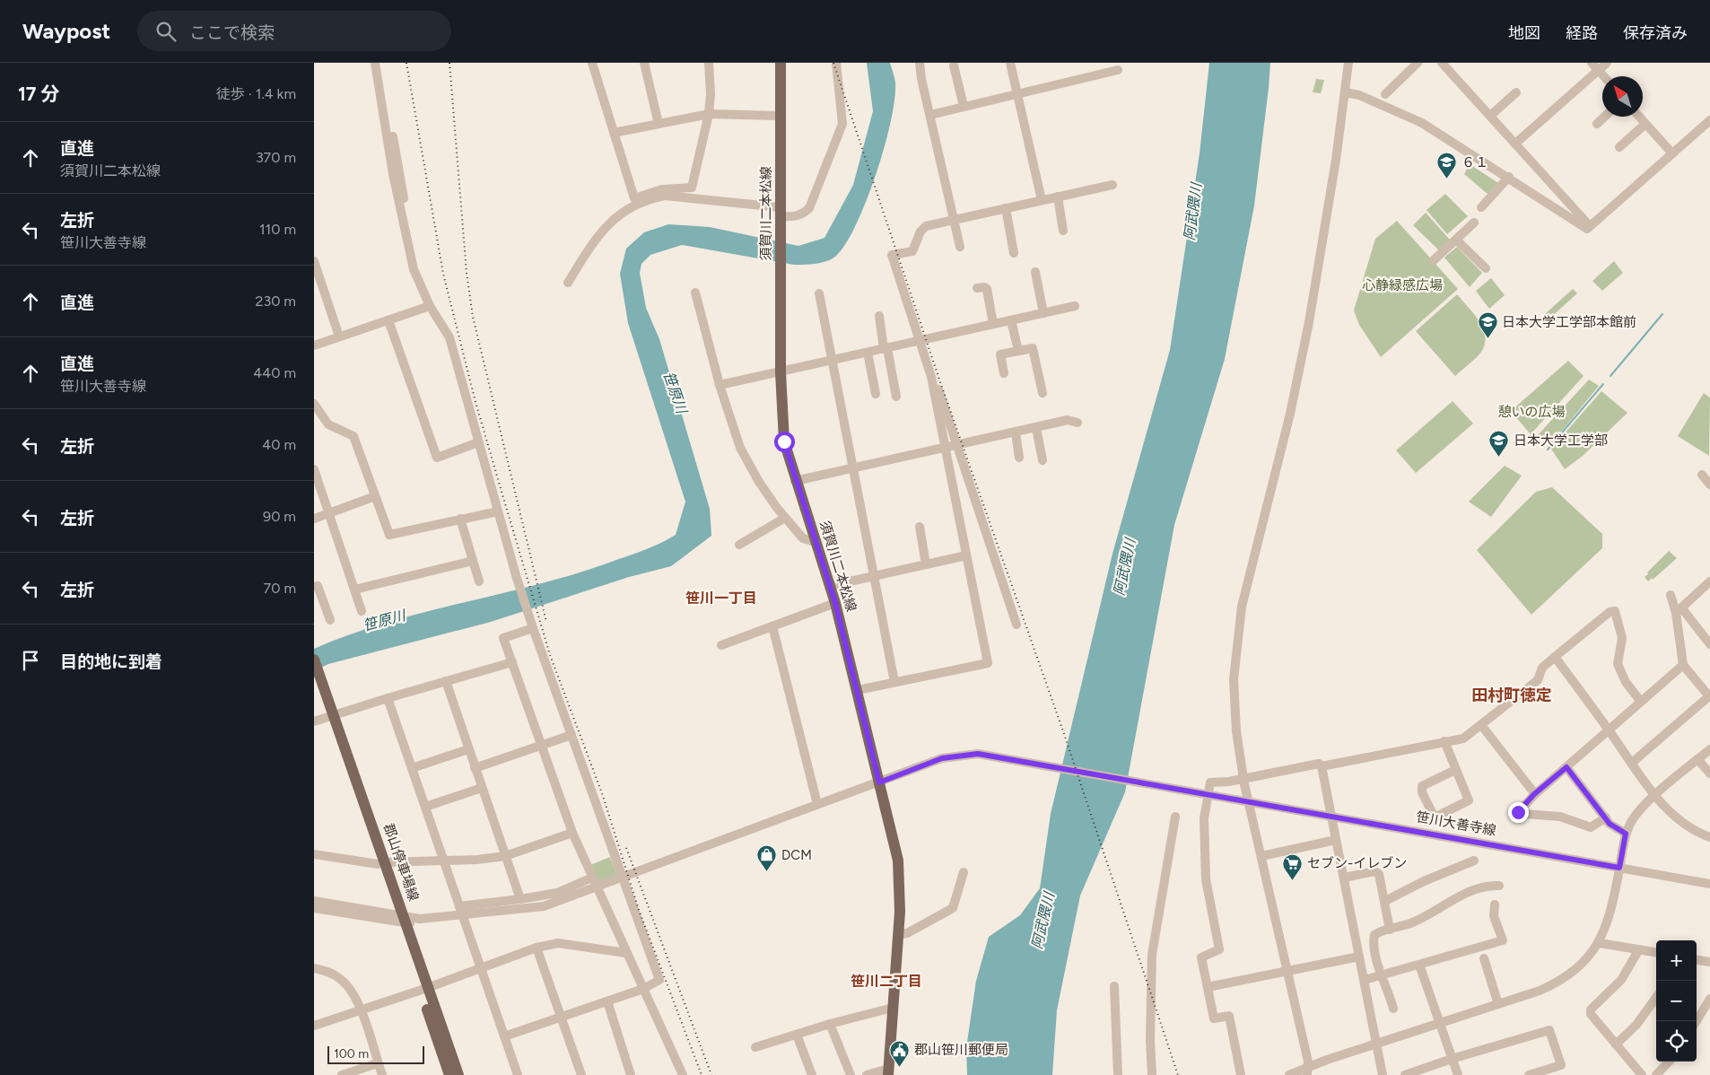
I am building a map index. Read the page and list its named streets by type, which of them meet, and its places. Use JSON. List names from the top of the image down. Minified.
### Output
{"streets":{"main road":["須賀川二本松線","郡山停車場線"],"street":["笹川大善寺線"]},"crossings":[["須賀川二本松線","笹川大善寺線"]],"districts":["笹川一丁目","田村町徳定","笹川二丁目"],"water":["阿武隈川","笹原川"],"parks":["心静緑感広場","憩いの広場"],"places":{"school or university":["６１","日本大学工学部本館前","日本大学工学部"],"shop":["DCM"],"supermarket":["セブン-イレブン"],"public building":["郡山笹川郵便局"]},"scale_bar":"100 m","north":"top left","page":{"header":"Waypost","search":"ここで検索","nav":["地図","経路","保存済み"],"heading":["17 分","徒歩 · 1.4 km"],"list":[["直進","須賀川二本松線","370 m"],["左折","笹川大善寺線","110 m"],["直進","230 m"],["直進","笹川大善寺線","440 m"],["左折","40 m"],["左折","90 m"],["左折","70 m"],"目的地に到着"],"map_buttons":["+","−"],"scale":"100 m"}}
